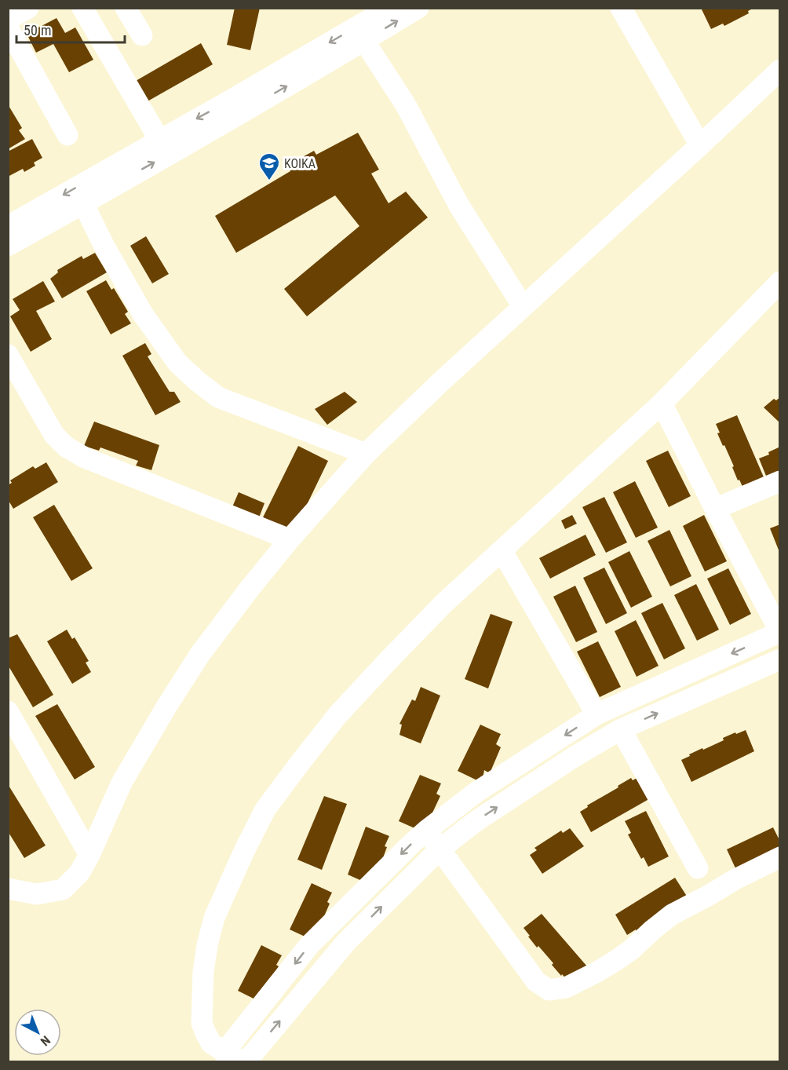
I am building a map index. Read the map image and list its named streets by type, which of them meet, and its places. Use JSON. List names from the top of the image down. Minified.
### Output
{"places":{"school or university":["KOIKA"]},"scale_bar":"50 m","north":"bottom right"}
